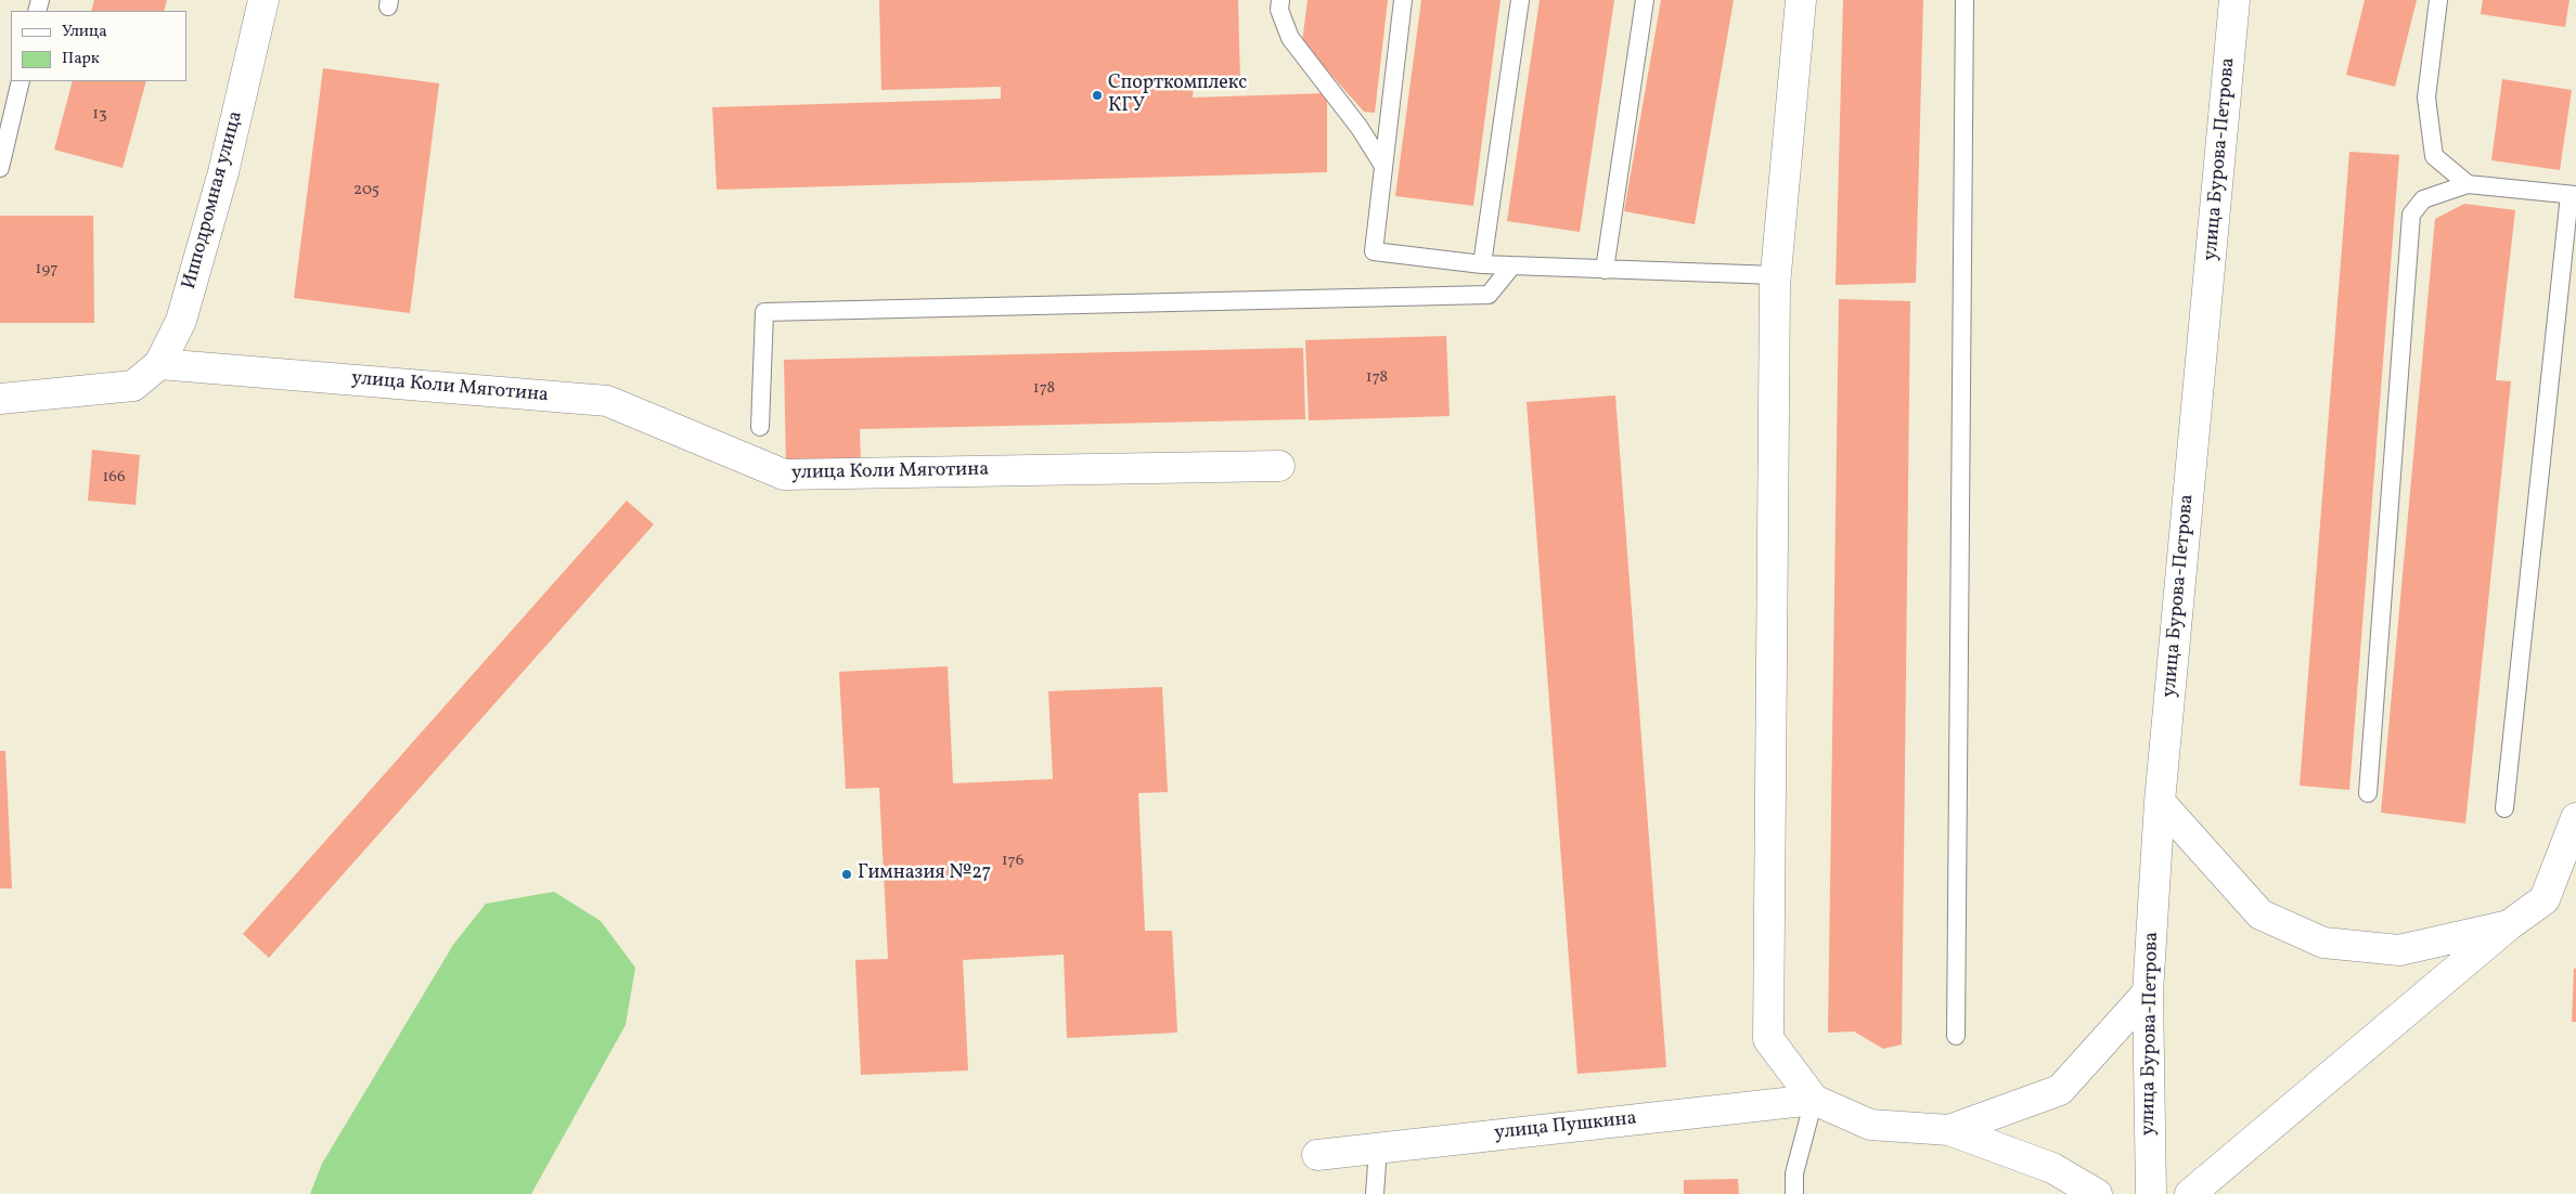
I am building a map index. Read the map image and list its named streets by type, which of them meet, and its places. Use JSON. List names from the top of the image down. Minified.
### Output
{"streets":{"main road":["улица Бурова-Петрова","Ипподромная улица","улица Коли Мяготина","улица Пушкина"]},"crossings":[["Ипподромная улица","улица Коли Мяготина"]],"places":["Спорткомплекс КГУ","Гимназия №27"],"house_numbers":["13","205","197","178","178","166","176"],"legend":["Улица","Парк"]}
